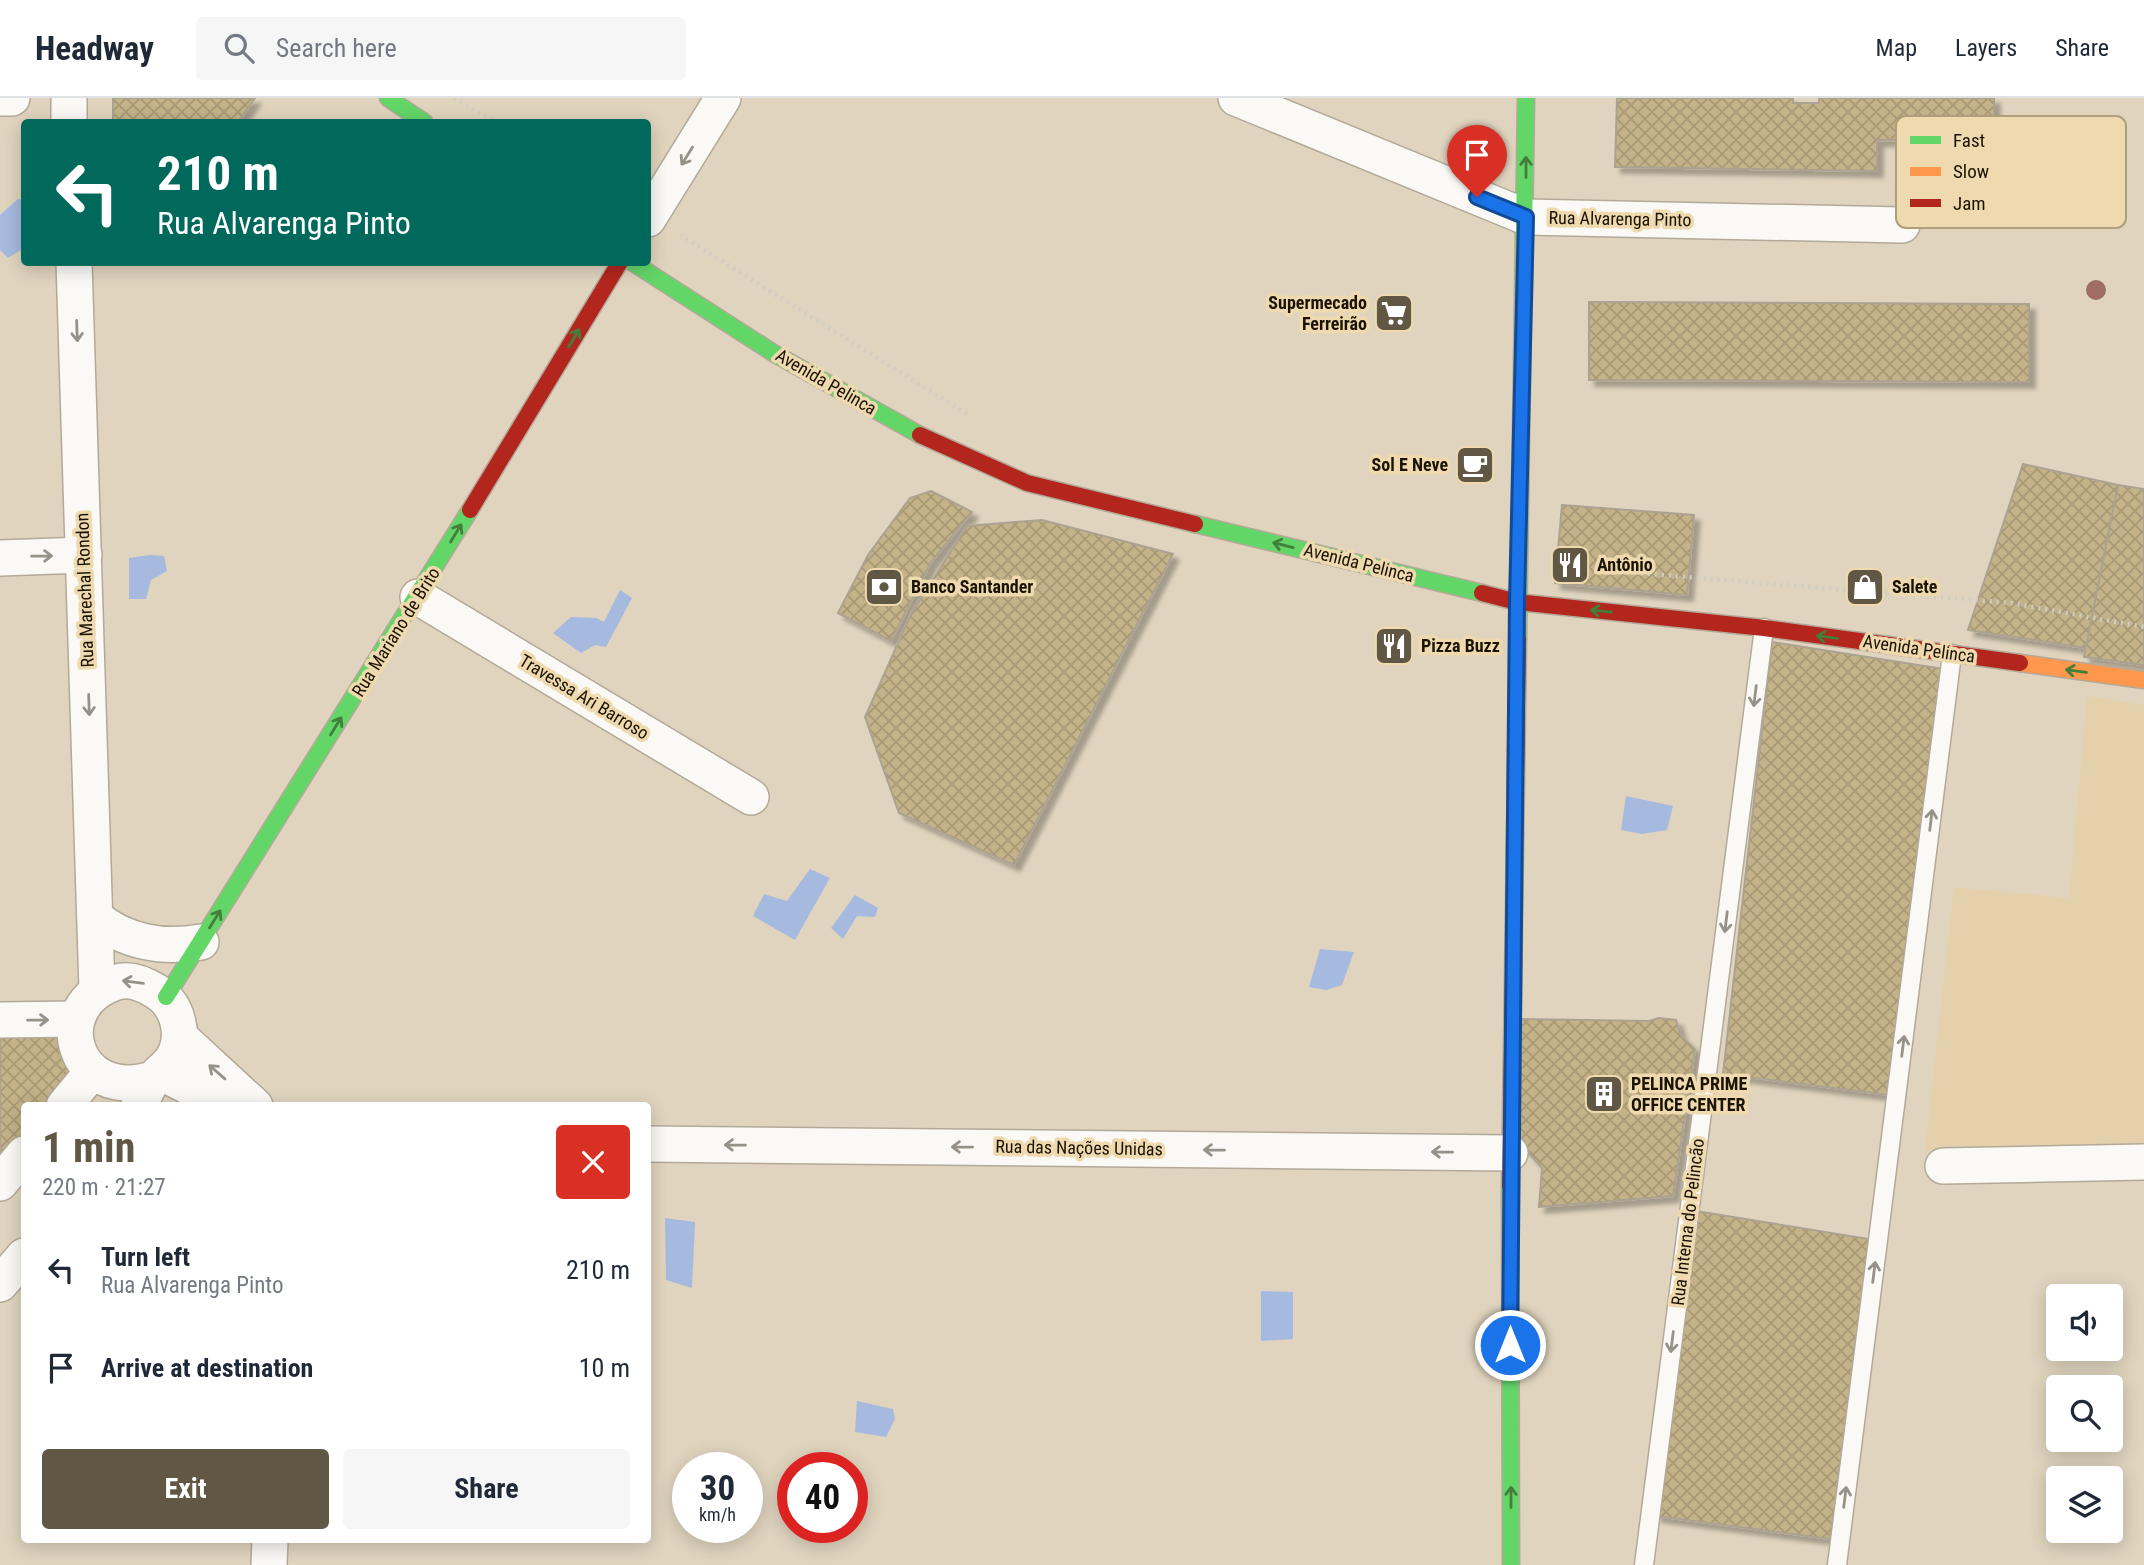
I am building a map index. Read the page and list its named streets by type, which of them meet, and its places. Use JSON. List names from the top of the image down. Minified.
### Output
{"streets":{"street":["Rua Alvarenga Pinto","Avenida Pelinca","Rua Marechal Rondon","Rua Mariano de Brito","Travessa Ari Barroso","Rua das Nações Unidas"],"lane":["Rua Interna do Pelincão"]},"crossings":[["Avenida Pelinca","Rua Interna do Pelincão"],["Rua Marechal Rondon","Rua Mariano de Brito"],["Rua Mariano de Brito","Travessa Ari Barroso"]],"one_way":["Avenida Pelinca","Rua Marechal Rondon","Rua Mariano de Brito","Rua das Nações Unidas","Rua Interna do Pelincão"],"places":{"supermarket":["Supermecado Ferreirão"],"cafe":["Sol E Neve"],"restaurant":["Antônio","Pizza Buzz"],"bank":["Banco Santander"],"shop":["Salete"],"building":["PELINCA PRIME OFFICE CENTER"]},"legend":["Fast","Slow","Jam"],"page":{"header":"Headway","search":"Search here","nav":["Map","Layers","Share"],"turn":["210 m","Rua Alvarenga Pinto"],"heading":["1 min","220 m · 21:27"],"list":[{"name":"Turn left","note":"Rua Alvarenga Pinto","value":"210 m"},{"name":"Arrive at destination","value":"10 m"}],"buttons":["Exit","Share"],"speed":"30 km/h","limit":"40"}}
